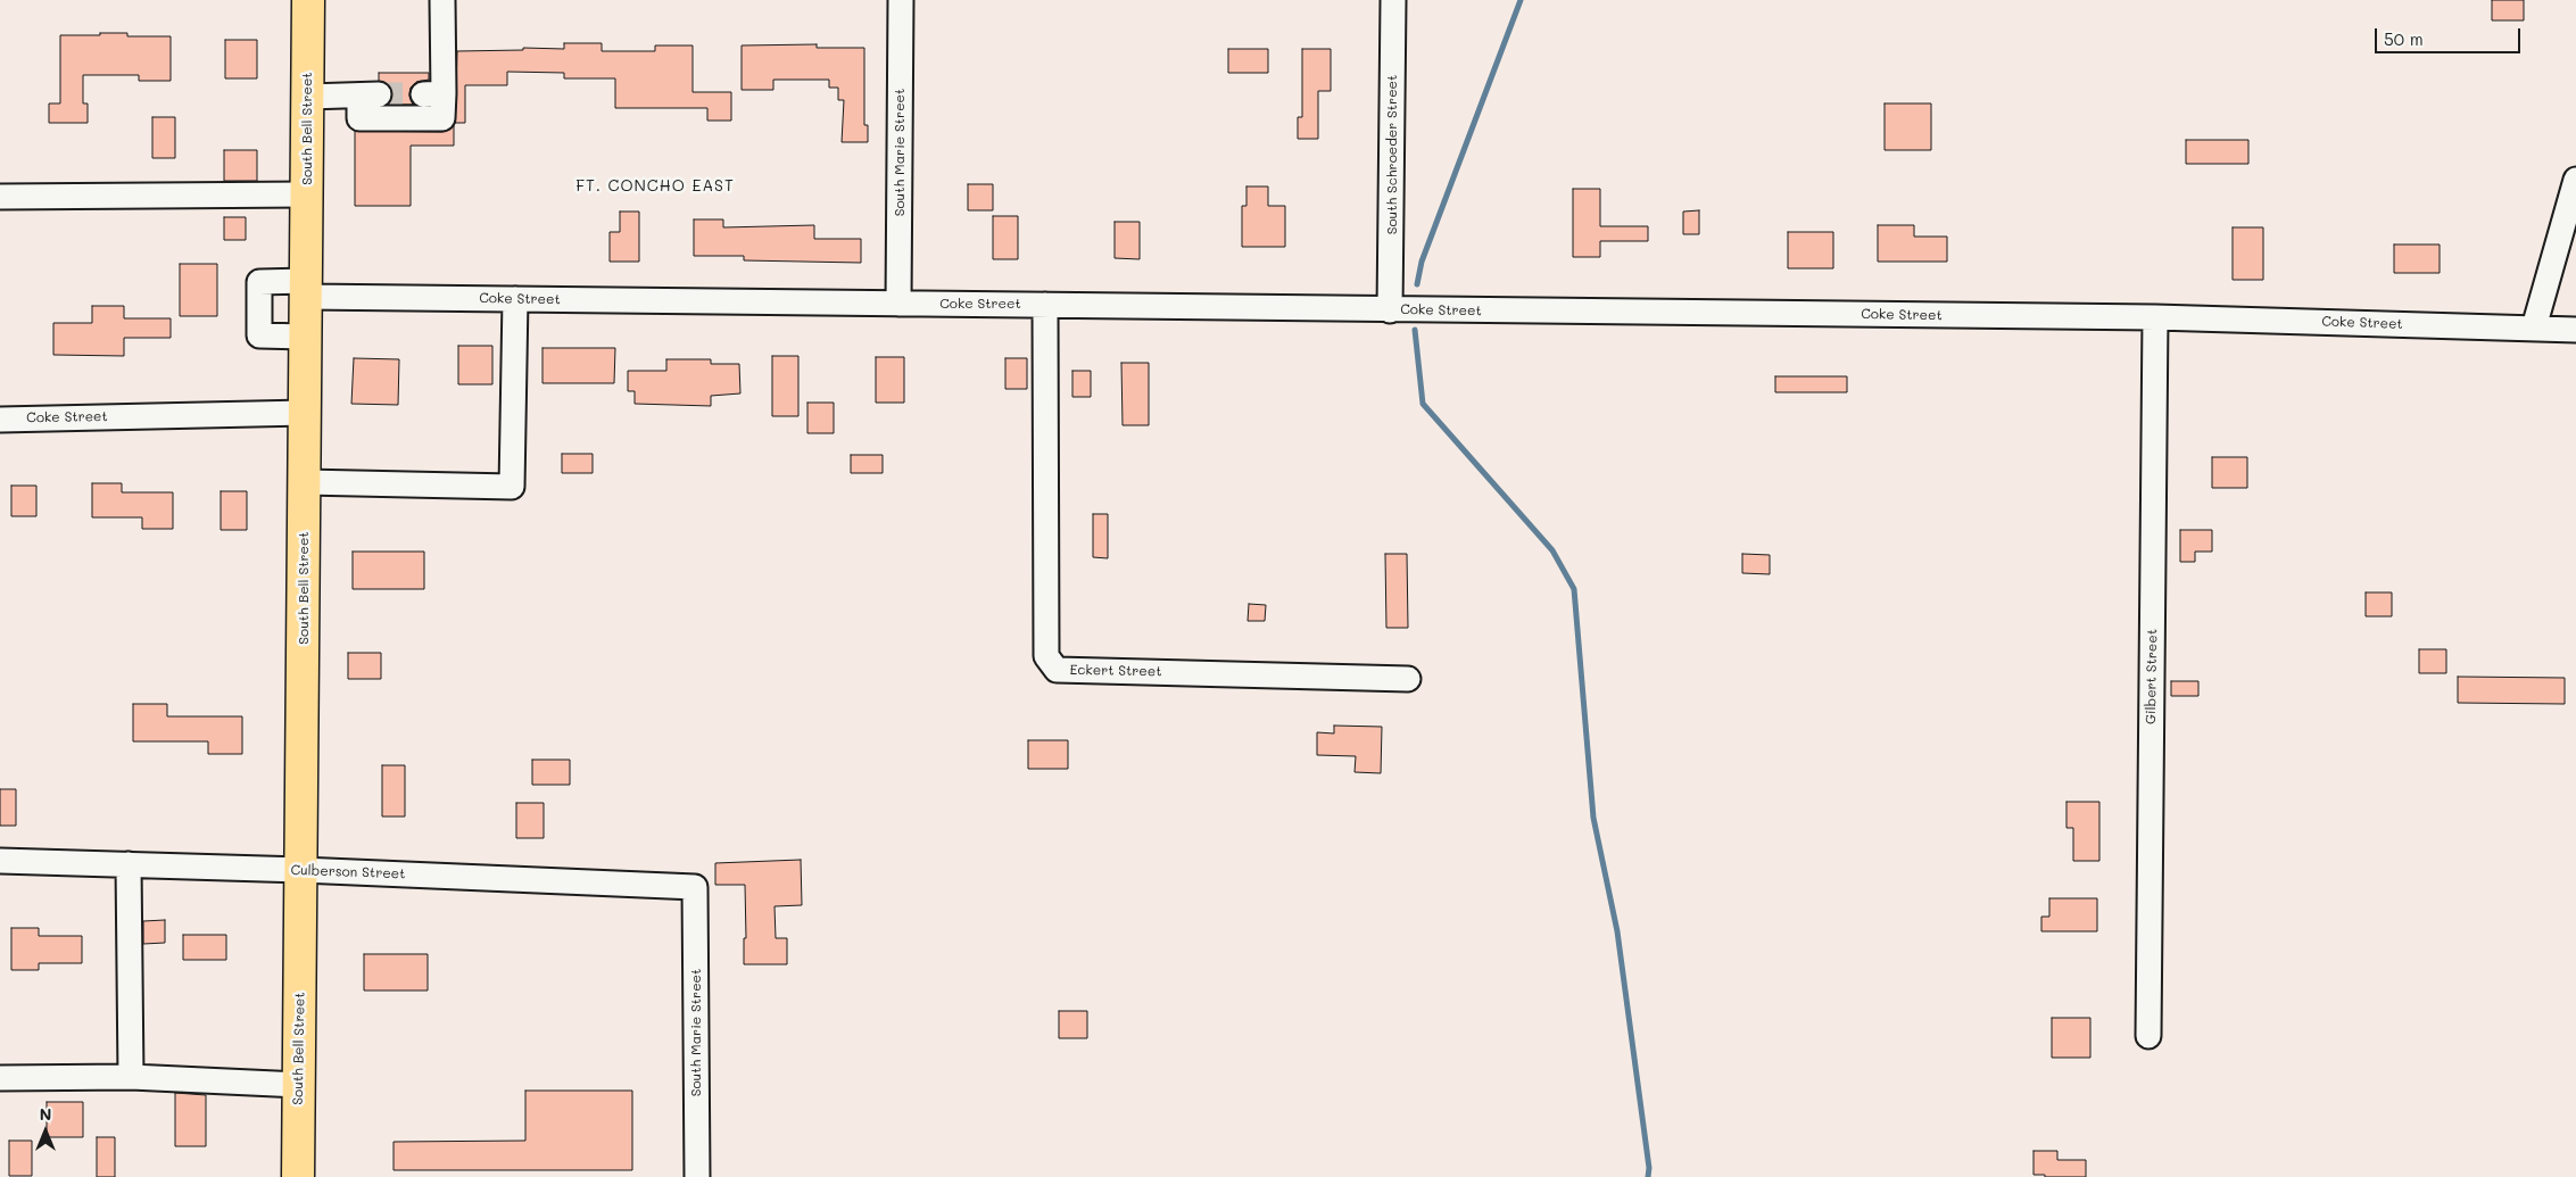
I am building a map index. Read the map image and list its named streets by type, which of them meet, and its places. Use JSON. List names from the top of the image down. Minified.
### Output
{"streets":{"main road":["South Bell Street"],"street":["South Marie Street","South Schroeder Street","Coke Street","Eckert Street","Gilbert Street","Culberson Street"]},"crossings":[["South Bell Street","Coke Street"],["South Bell Street","Culberson Street"],["South Marie Street","Coke Street"],["South Marie Street","Culberson Street"],["South Schroeder Street","Coke Street"],["Coke Street","Eckert Street"],["Coke Street","Gilbert Street"]],"districts":["FT. CONCHO EAST"],"scale_bar":"50 m","north":"top"}
